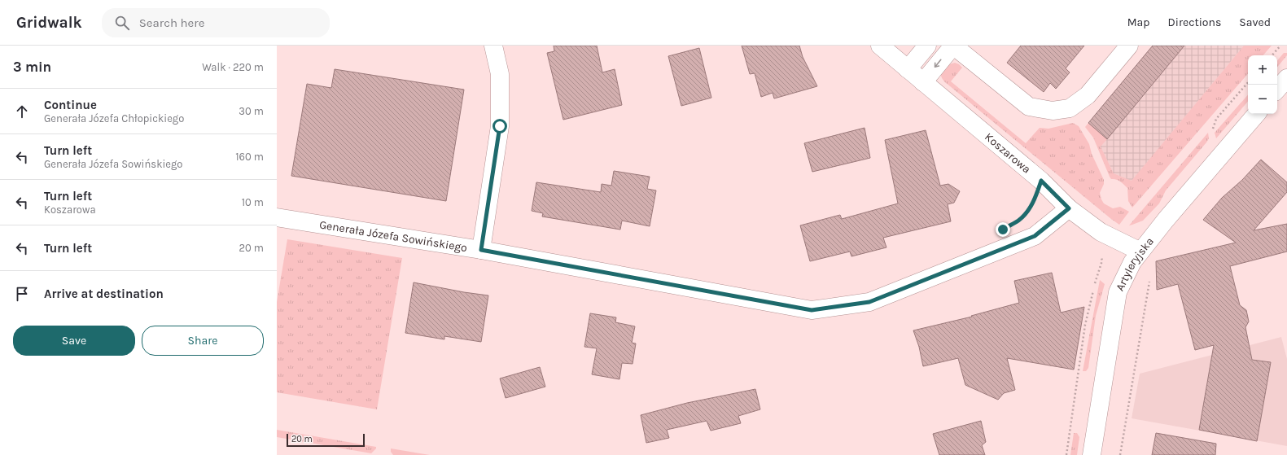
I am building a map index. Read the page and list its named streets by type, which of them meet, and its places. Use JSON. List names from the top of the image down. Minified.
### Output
{"streets":{"street":["Koszarowa","Generała Józefa Sowińskiego","Artyleryjska"]},"crossings":[["Koszarowa","Generała Józefa Sowińskiego"],["Koszarowa","Artyleryjska"]],"scale_bar":"20 m","page":{"header":"Gridwalk","search":"Search here","nav":["Map","Directions","Saved"],"heading":["3 min","Walk · 220 m"],"map_buttons":["+","−"],"list":[["Continue","Generała Józefa Chłopickiego","30 m"],["Turn left","Generała Józefa Sowińskiego","160 m"],["Turn left","Koszarowa","10 m"],["Turn left","20 m"],"Arrive at destination"],"buttons":["Save","Share"],"scale":"20 m"}}
